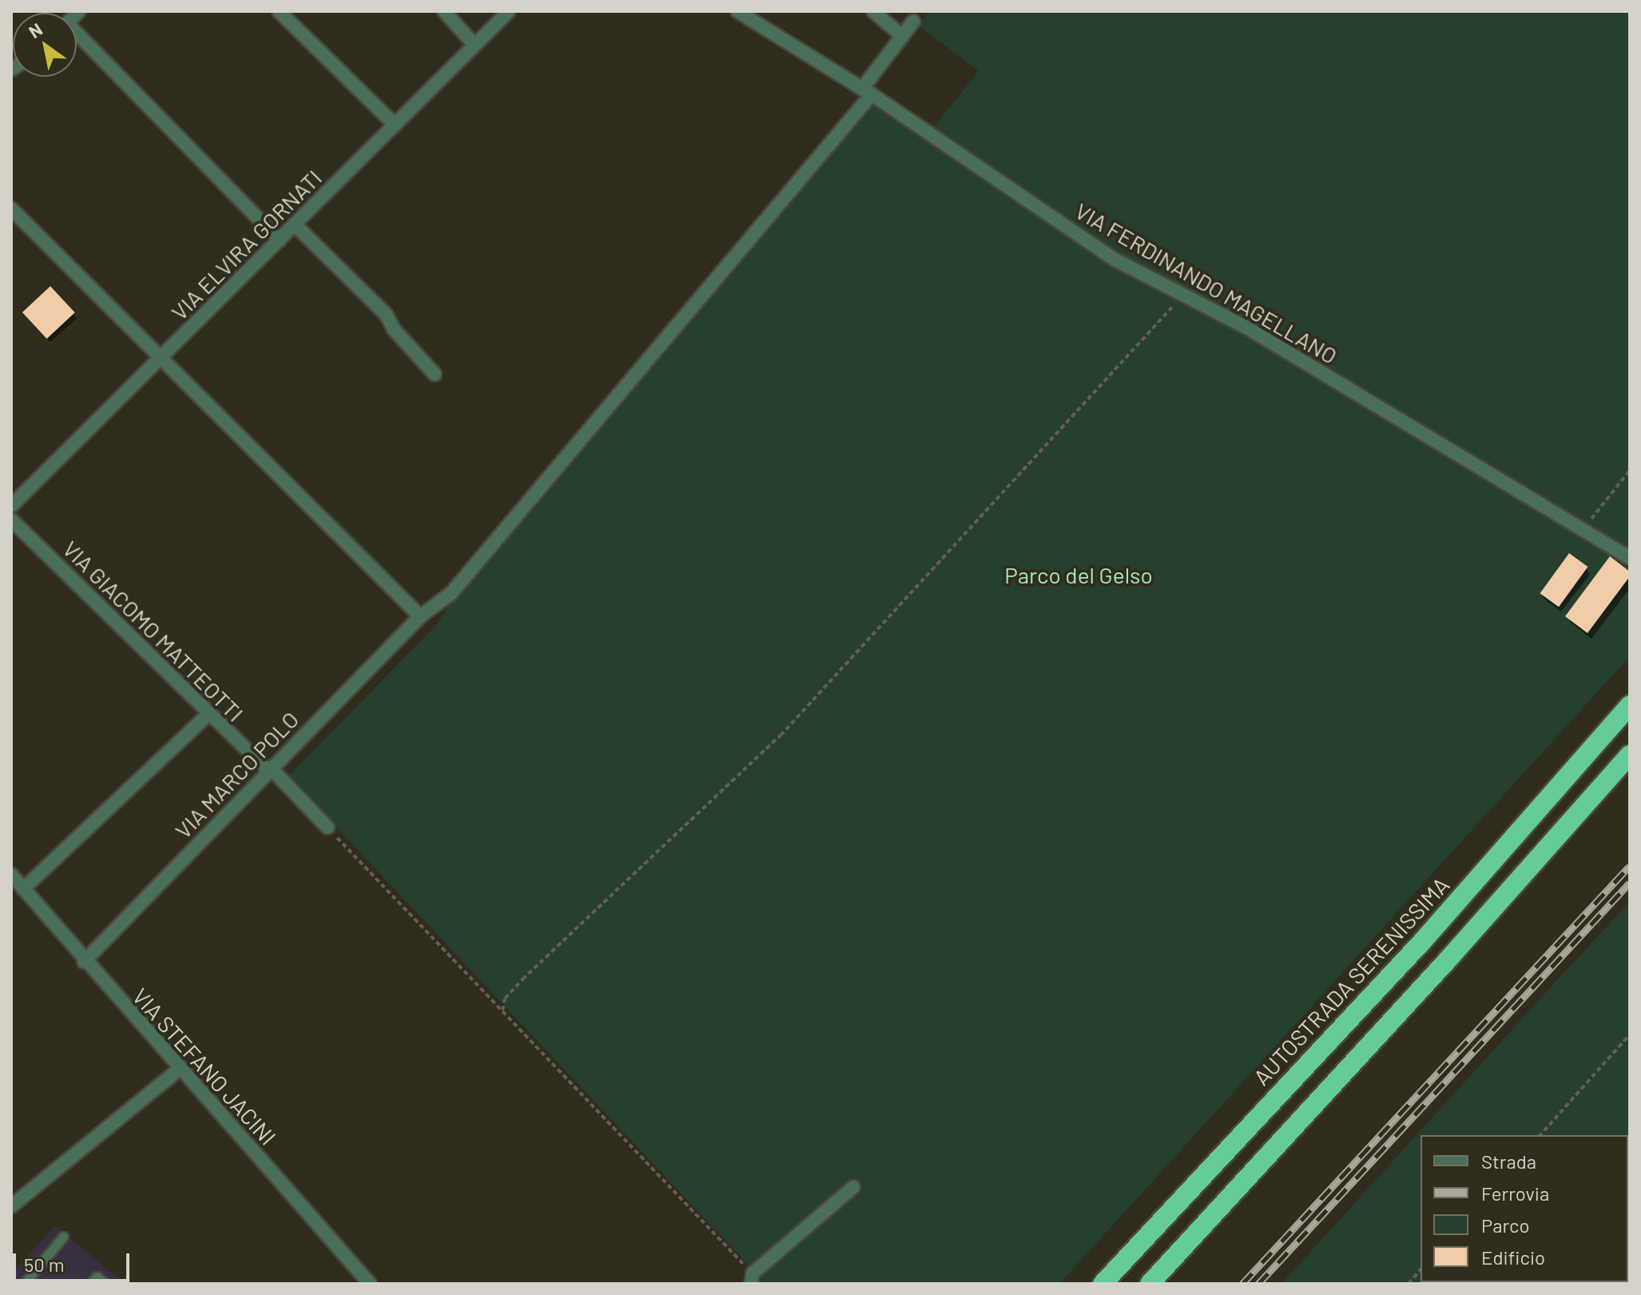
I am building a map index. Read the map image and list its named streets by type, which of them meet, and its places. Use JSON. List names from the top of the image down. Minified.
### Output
{"streets":{"highway":["AUTOSTRADA SERENISSIMA"],"street":["VIA ELVIRA GORNATI","VIA FERDINANDO MAGELLANO","VIA GIACOMO MATTEOTTI","VIA MARCO POLO","VIA STEFANO JACINI"]},"crossings":[["VIA FERDINANDO MAGELLANO","VIA MARCO POLO"],["VIA GIACOMO MATTEOTTI","VIA MARCO POLO"],["VIA MARCO POLO","VIA STEFANO JACINI"]],"parks":["Parco del Gelso"],"legend":["Strada","Ferrovia","Parco","Edificio"],"scale_bar":"50 m","north":"top left"}
